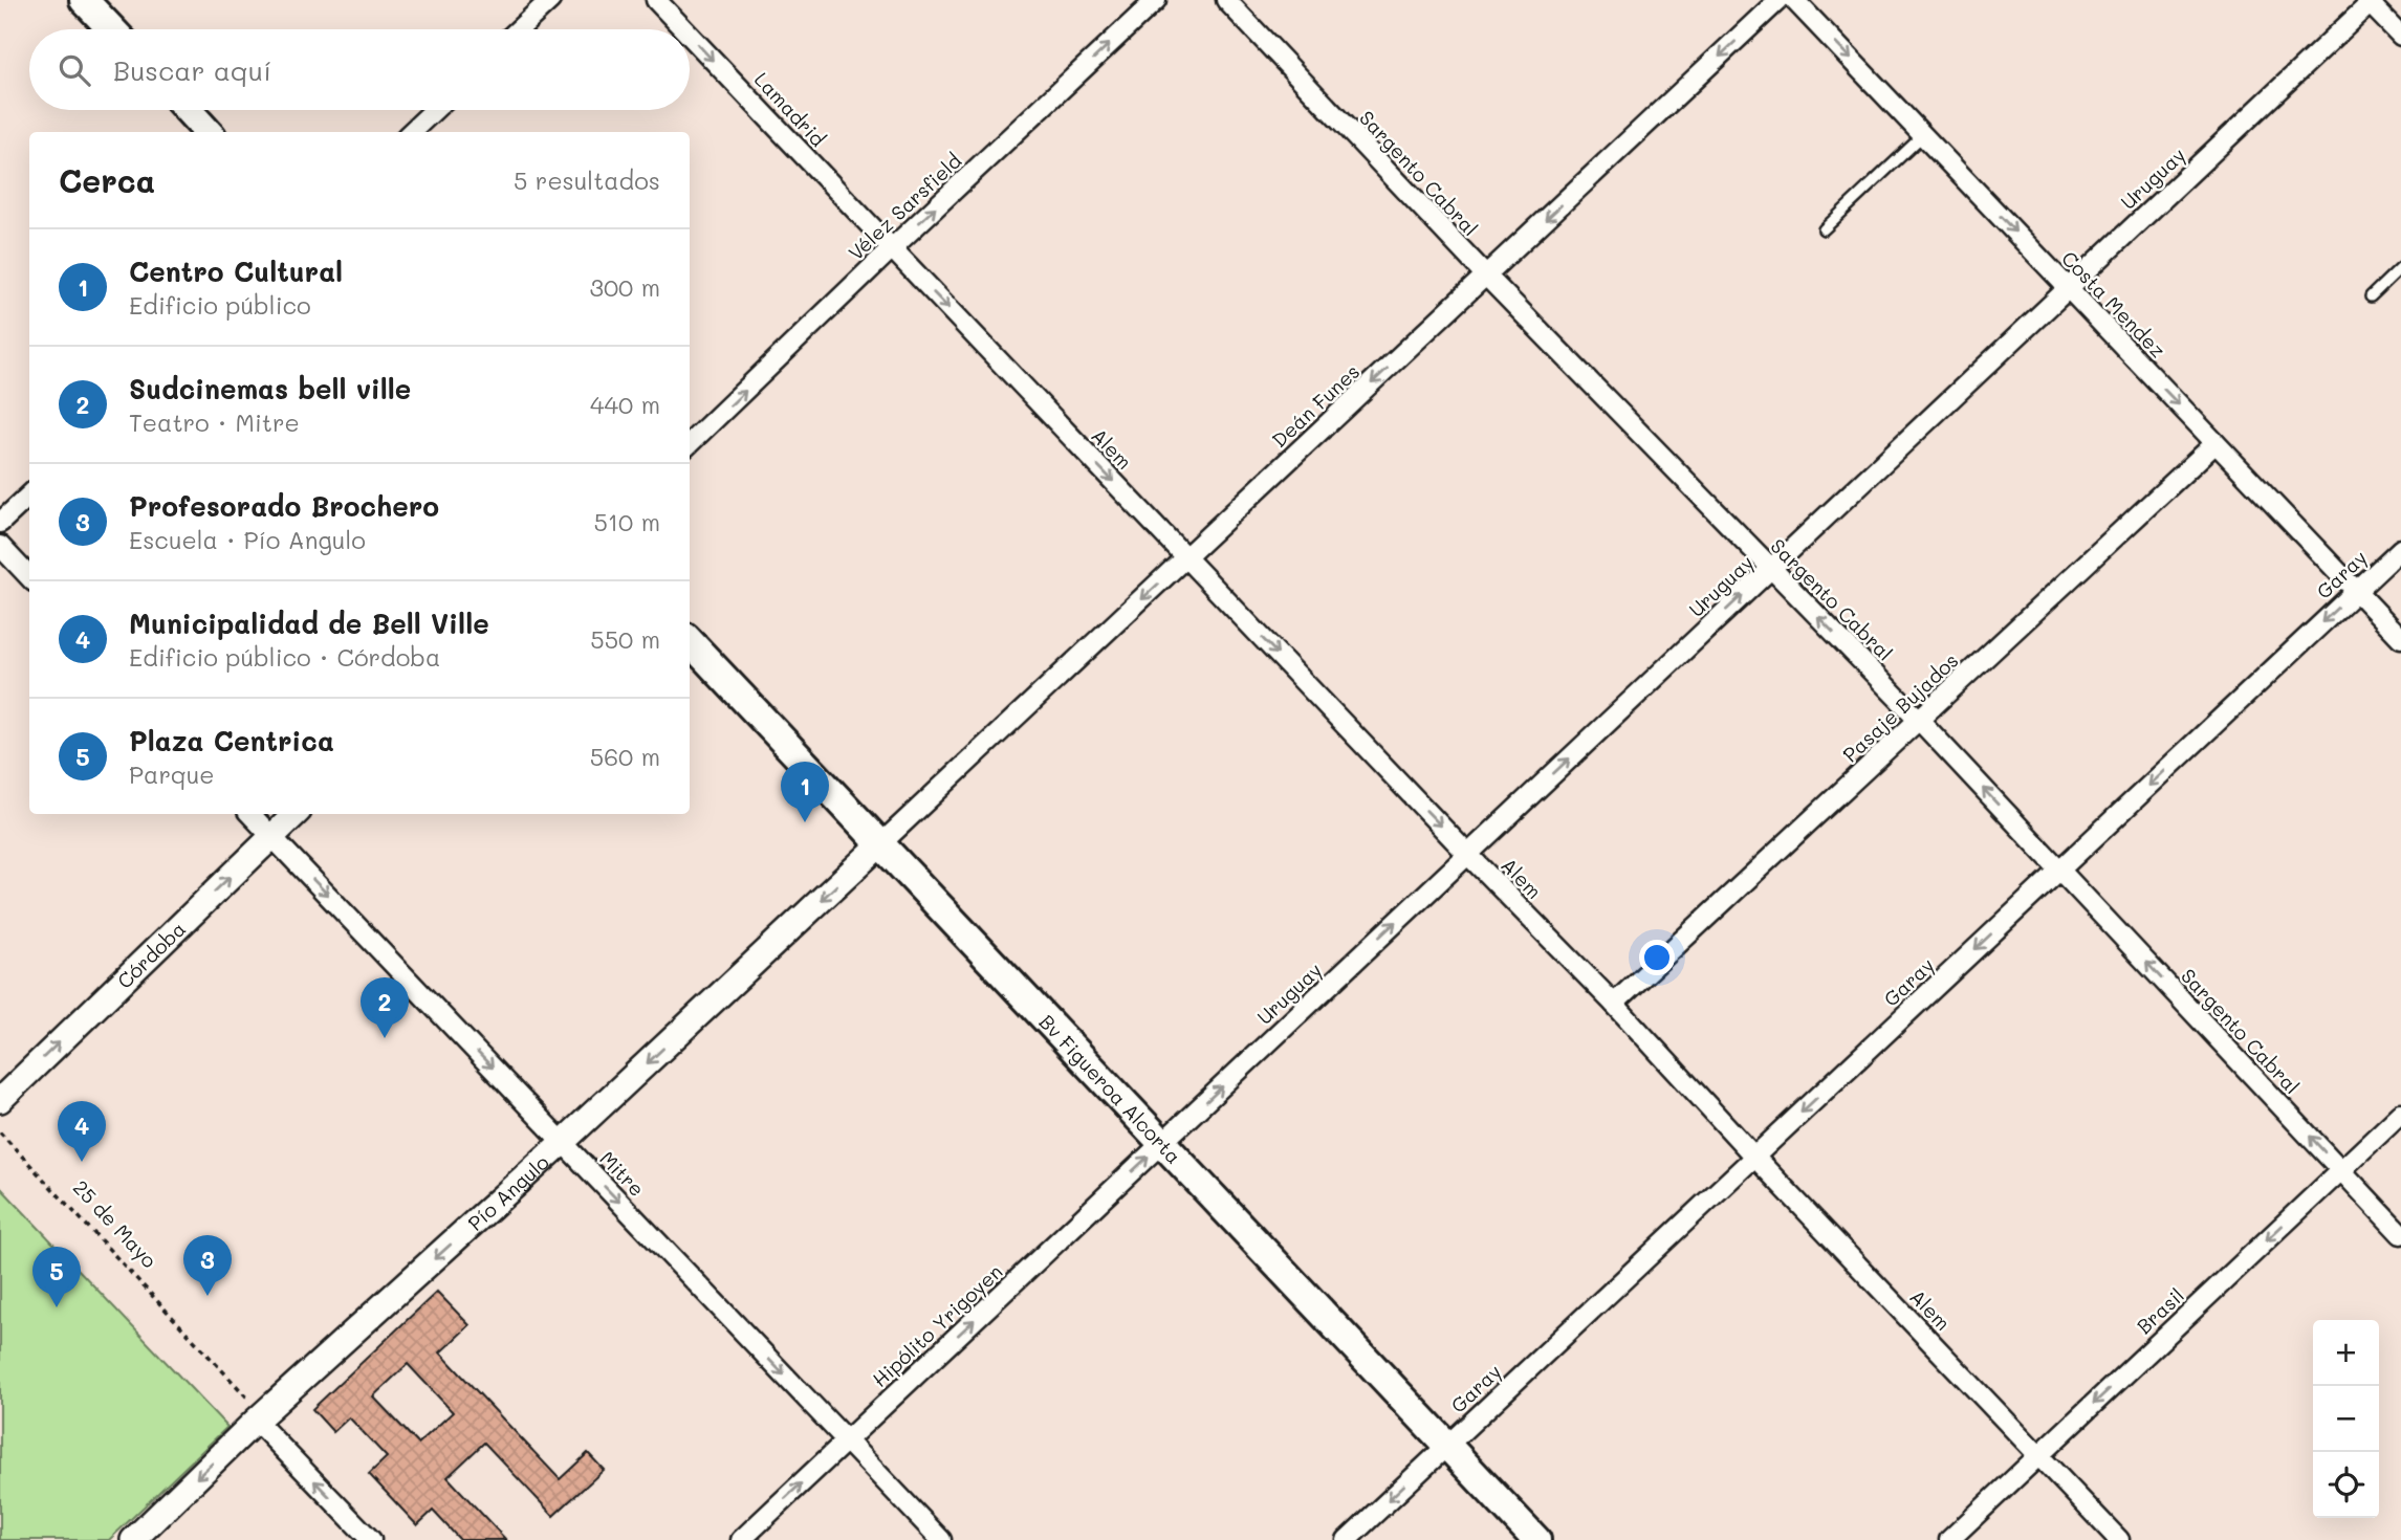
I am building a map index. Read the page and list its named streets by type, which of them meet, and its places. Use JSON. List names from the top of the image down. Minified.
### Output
{"streets":{"main road":["Bv Figueroa Alcorta"],"street":["Lamadrid","Sargento Cabral","Uruguay","Vélez Sarsfield","Costa Mendez","Deán Funes","Alem","Garay","Pasaje Bujados","Córdoba","Mitre","Pío Angulo","Brasil","Hipólito Yrigoyen"],"path":["25 de Mayo"]},"crossings":[["Lamadrid","Vélez Sarsfield"],["Lamadrid","Alem"],["Sargento Cabral","Uruguay"],["Sargento Cabral","Deán Funes"],["Sargento Cabral","Garay"],["Sargento Cabral","Pasaje Bujados"],["Sargento Cabral","Brasil"],["Uruguay","Costa Mendez"],["Uruguay","Alem"],["Uruguay","Bv Figueroa Alcorta"],["Uruguay","Hipólito Yrigoyen"],["Vélez Sarsfield","Alem"],["Costa Mendez","Garay"],["Costa Mendez","Pasaje Bujados"],["Deán Funes","Alem"],["Deán Funes","Bv Figueroa Alcorta"],["Deán Funes","Pío Angulo"],["Alem","Garay"],["Alem","Pasaje Bujados"],["Alem","Brasil"],["Garay","Bv Figueroa Alcorta"],["Córdoba","Mitre"],["Bv Figueroa Alcorta","Pío Angulo"],["Bv Figueroa Alcorta","Hipólito Yrigoyen"],["Mitre","Pío Angulo"],["Mitre","Hipólito Yrigoyen"],["Pío Angulo","25 de Mayo"]],"one_way":["Lamadrid","Sargento Cabral","Uruguay","Vélez Sarsfield","Costa Mendez","Deán Funes","Alem","Garay","Córdoba","Mitre","Pío Angulo","Brasil","Hipólito Yrigoyen"],"page":{"search":"Buscar aquí","heading":["Cerca","5 resultados"],"list":[{"mark":"1","name":"Centro Cultural","note":"Edificio público","value":"300 m"},{"mark":"2","name":"Sudcinemas bell ville","note":"Teatro · Mitre","value":"440 m"},{"mark":"3","name":"Profesorado Brochero","note":"Escuela · Pío Angulo","value":"510 m"},{"mark":"4","name":"Municipalidad de Bell Ville","note":"Edificio público · Córdoba","value":"550 m"},{"mark":"5","name":"Plaza Centrica","note":"Parque","value":"560 m"}],"pins":["1","2","4","3","5"],"map_buttons":["+","−"]}}
